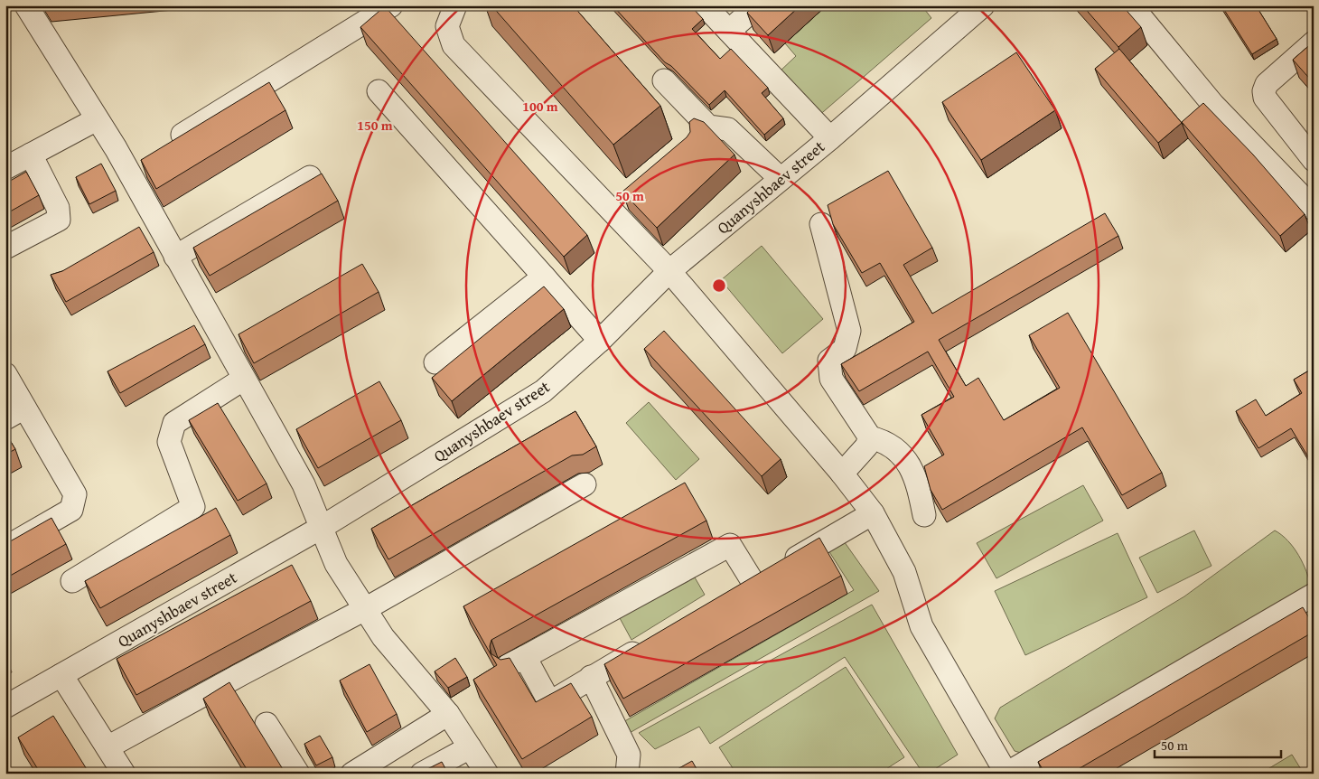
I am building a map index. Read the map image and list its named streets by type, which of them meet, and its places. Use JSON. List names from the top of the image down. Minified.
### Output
{"streets":{"street":["Quanyshbaev street"]},"scale_bar":"50 m","rings":["100 m","150 m","50 m"]}
